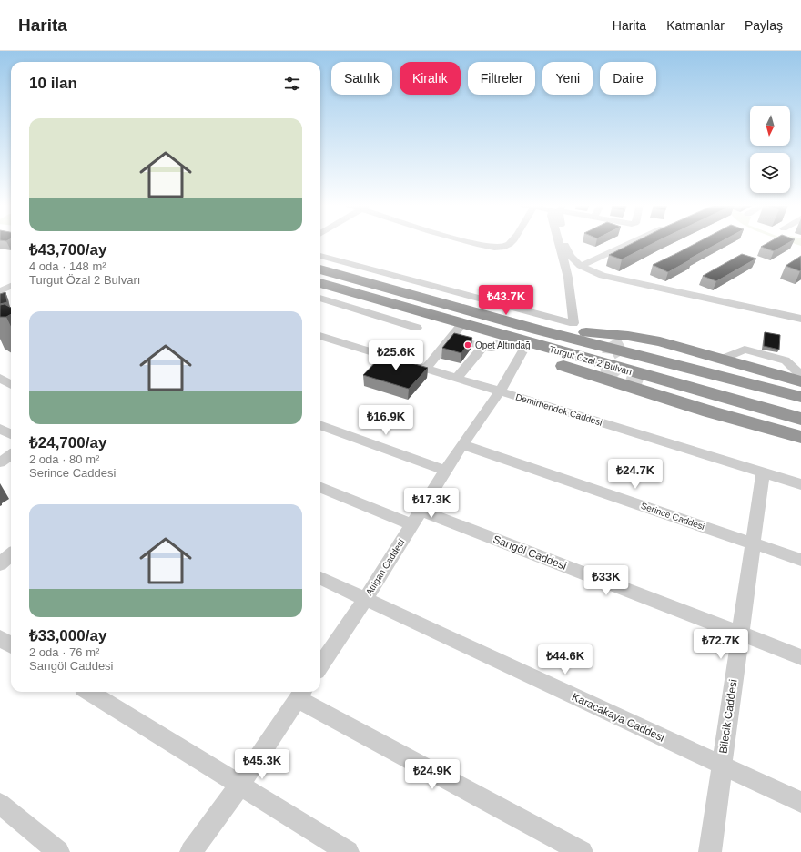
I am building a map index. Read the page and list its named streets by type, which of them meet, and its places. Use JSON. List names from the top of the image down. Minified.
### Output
{"streets":{"highway":["Turgut Özal 2 Bulvarı"],"street":["Demirhendek Caddesi","Serince Caddesi","Sarıgöl Caddesi","Atılgan Caddesi","Bilecik Caddesi","Karacakaya Caddesi"]},"crossings":[["Demirhendek Caddesi","Atılgan Caddesi"],["Demirhendek Caddesi","Bilecik Caddesi"],["Serince Caddesi","Atılgan Caddesi"],["Serince Caddesi","Bilecik Caddesi"],["Sarıgöl Caddesi","Atılgan Caddesi"],["Sarıgöl Caddesi","Bilecik Caddesi"],["Atılgan Caddesi","Karacakaya Caddesi"],["Bilecik Caddesi","Karacakaya Caddesi"]],"places":["Opet Altındağ"],"north":"bottom","page":{"header":"Harita","nav":["Harita","Katmanlar","Paylaş"],"chip":["Satılık","Kiralık","Filtreler","Yeni","Daire"],"heading":"10 ilan","list":[{"name":"₺43,700/ay","note":"4 oda · 148 m² · Turgut Özal 2 Bulvarı"},{"name":"₺24,700/ay","note":"2 oda · 80 m² · Serince Caddesi"},{"name":"₺33,000/ay","note":"2 oda · 76 m² · Sarıgöl Caddesi"}],"price":["₺43.7K","₺25.6K","₺16.9K","₺24.7K","₺17.3K","₺33K","₺72.7K","₺44.6K","₺45.3K","₺24.9K"]}}
